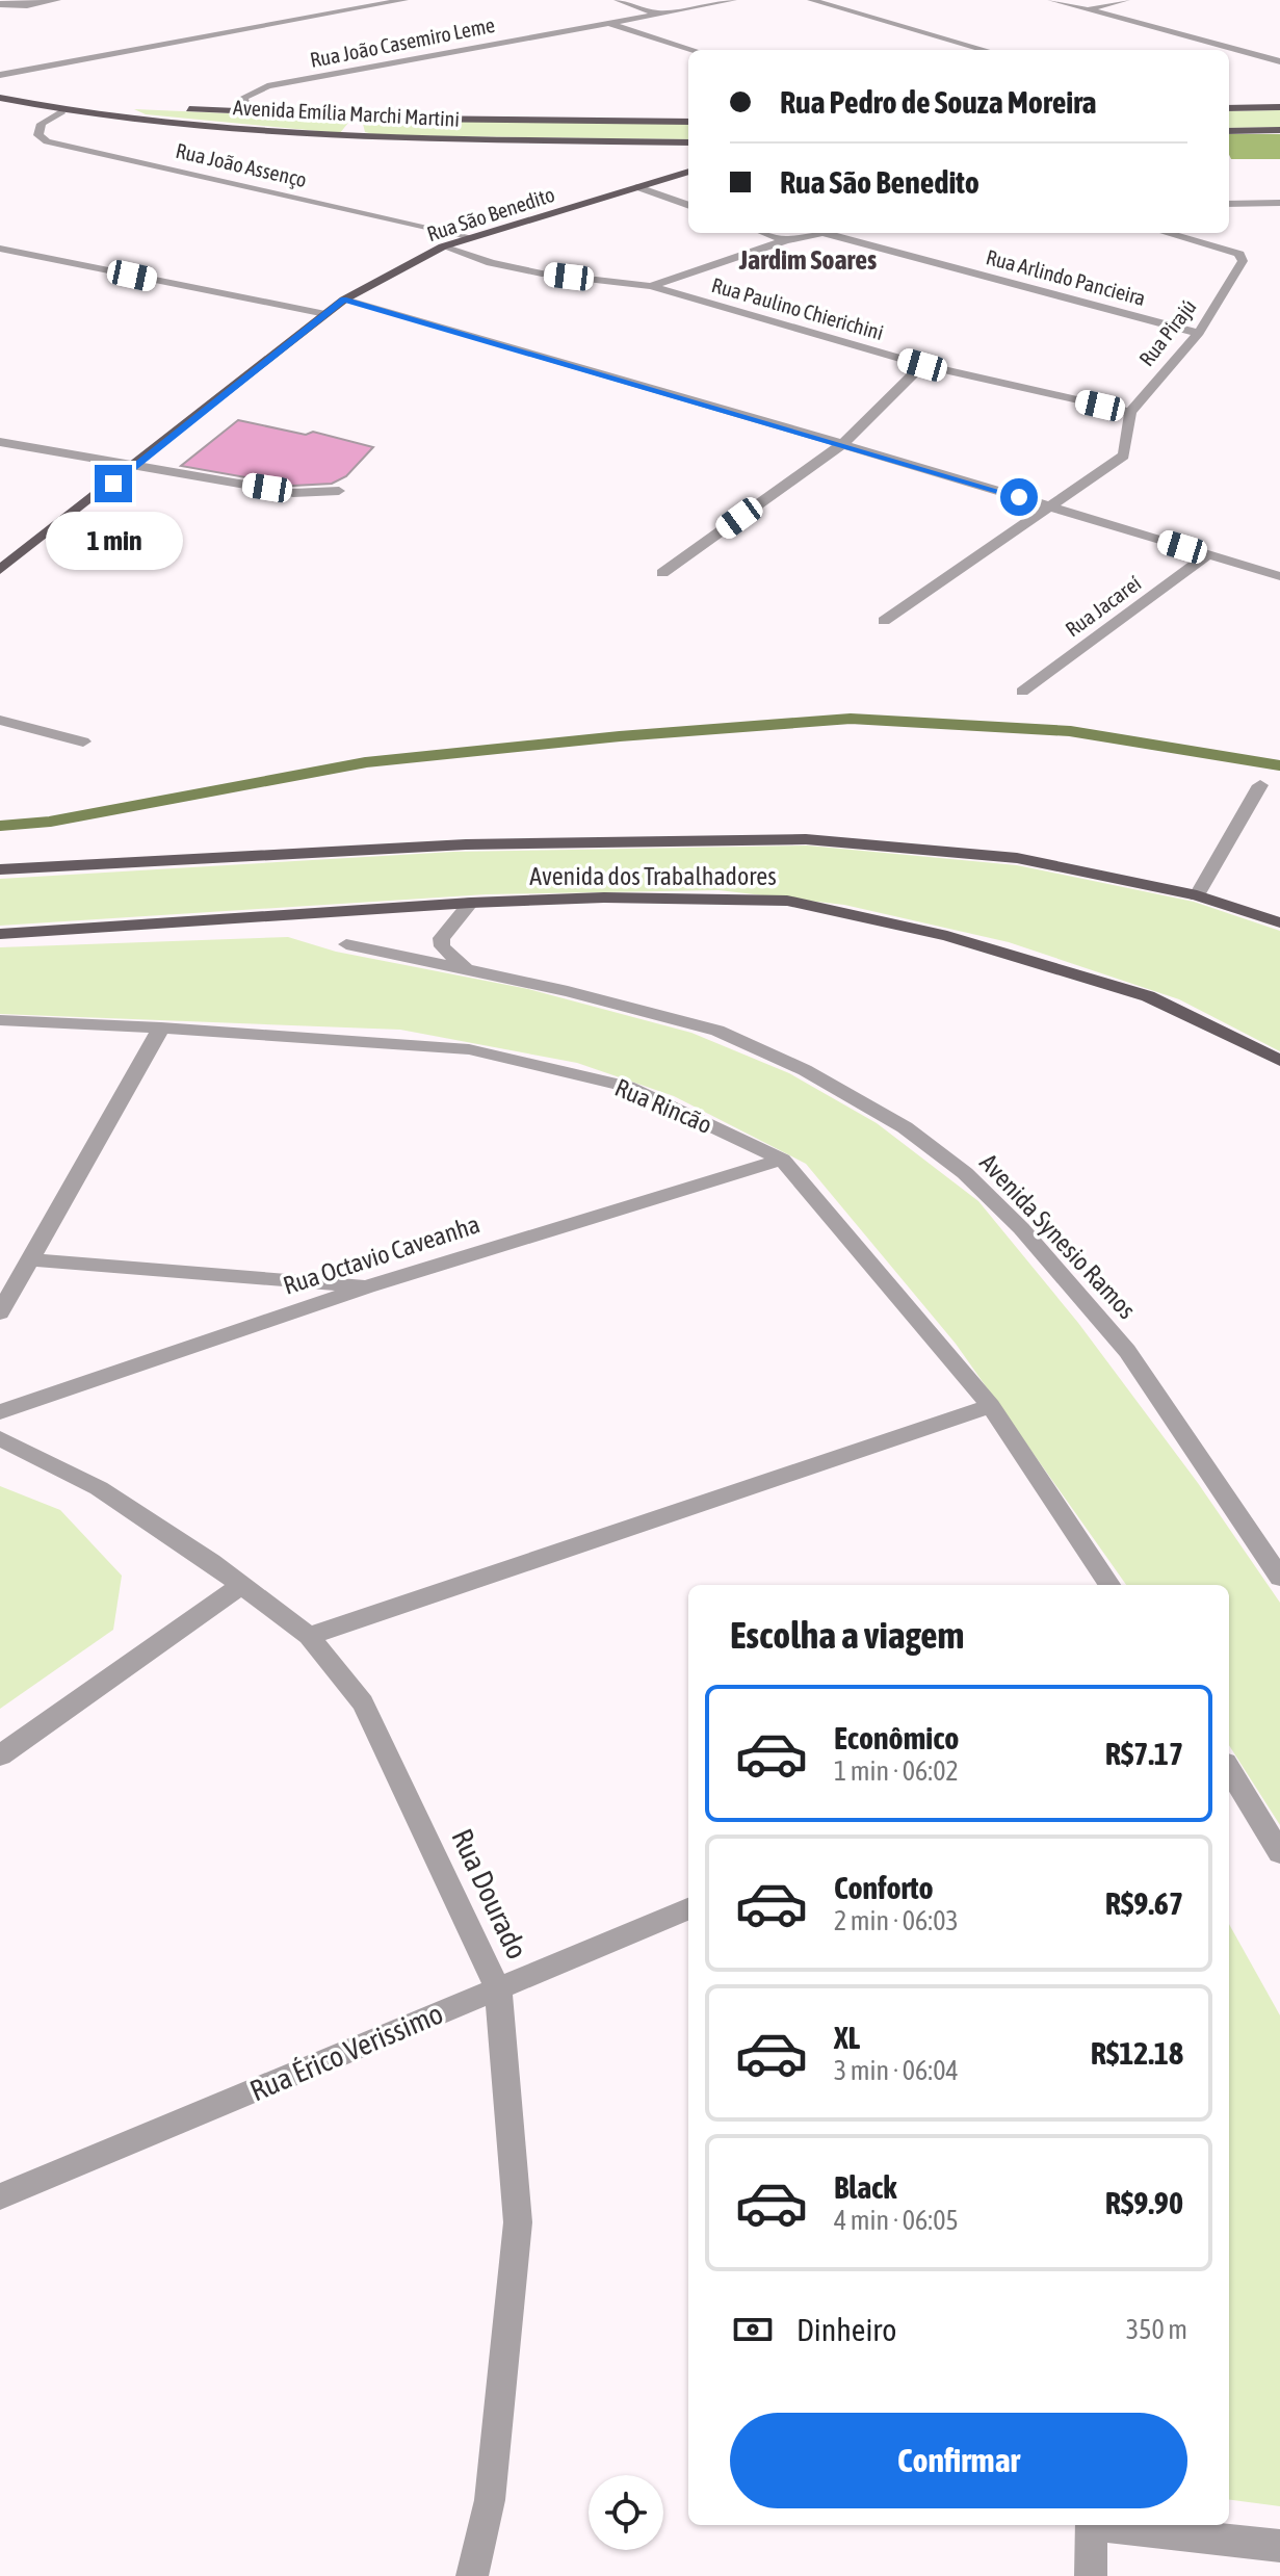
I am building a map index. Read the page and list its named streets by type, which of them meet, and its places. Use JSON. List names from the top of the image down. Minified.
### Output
{"streets":{"main road":["Avenida Emília Marchi Martini","Rua São Benedito","Avenida dos Trabalhadores"],"street":["Rua João Casemiro Leme","Rua João Assenço","Rua Arlindo Pancieira","Rua Paulino Chierichini","Rua Pirajú","Rua Jacareí","Rua Rincão","Avenida Synesio Ramos","Rua Octavio Caveanha","Rua Dourado","Rua Érico Verissimo"]},"crossings":[["Rua João Casemiro Leme","Avenida Emília Marchi Martini"],["Avenida Emília Marchi Martini","Rua João Assenço"],["Rua João Assenço","Rua São Benedito"],["Rua São Benedito","Rua Paulino Chierichini"],["Rua Arlindo Pancieira","Rua Pirajú"],["Rua Paulino Chierichini","Rua Pirajú"],["Rua Rincão","Rua Octavio Caveanha"],["Rua Dourado","Rua Érico Verissimo"]],"districts":["Jardim Soares"],"page":{"banner":["Rua Pedro de Souza Moreira","Rua São Benedito"],"bubble":"1 min","heading":"Escolha a viagem","list":[{"name":"Econômico","note":"1 min · 06:02","value":"R$7.17"},{"name":"Conforto","note":"2 min · 06:03","value":"R$9.67"},{"name":"XL","note":"3 min · 06:04","value":"R$12.18"},{"name":"Black","note":"4 min · 06:05","value":"R$9.90"}],"pay":["Dinheiro","350 m"],"buttons":"Confirmar"}}
